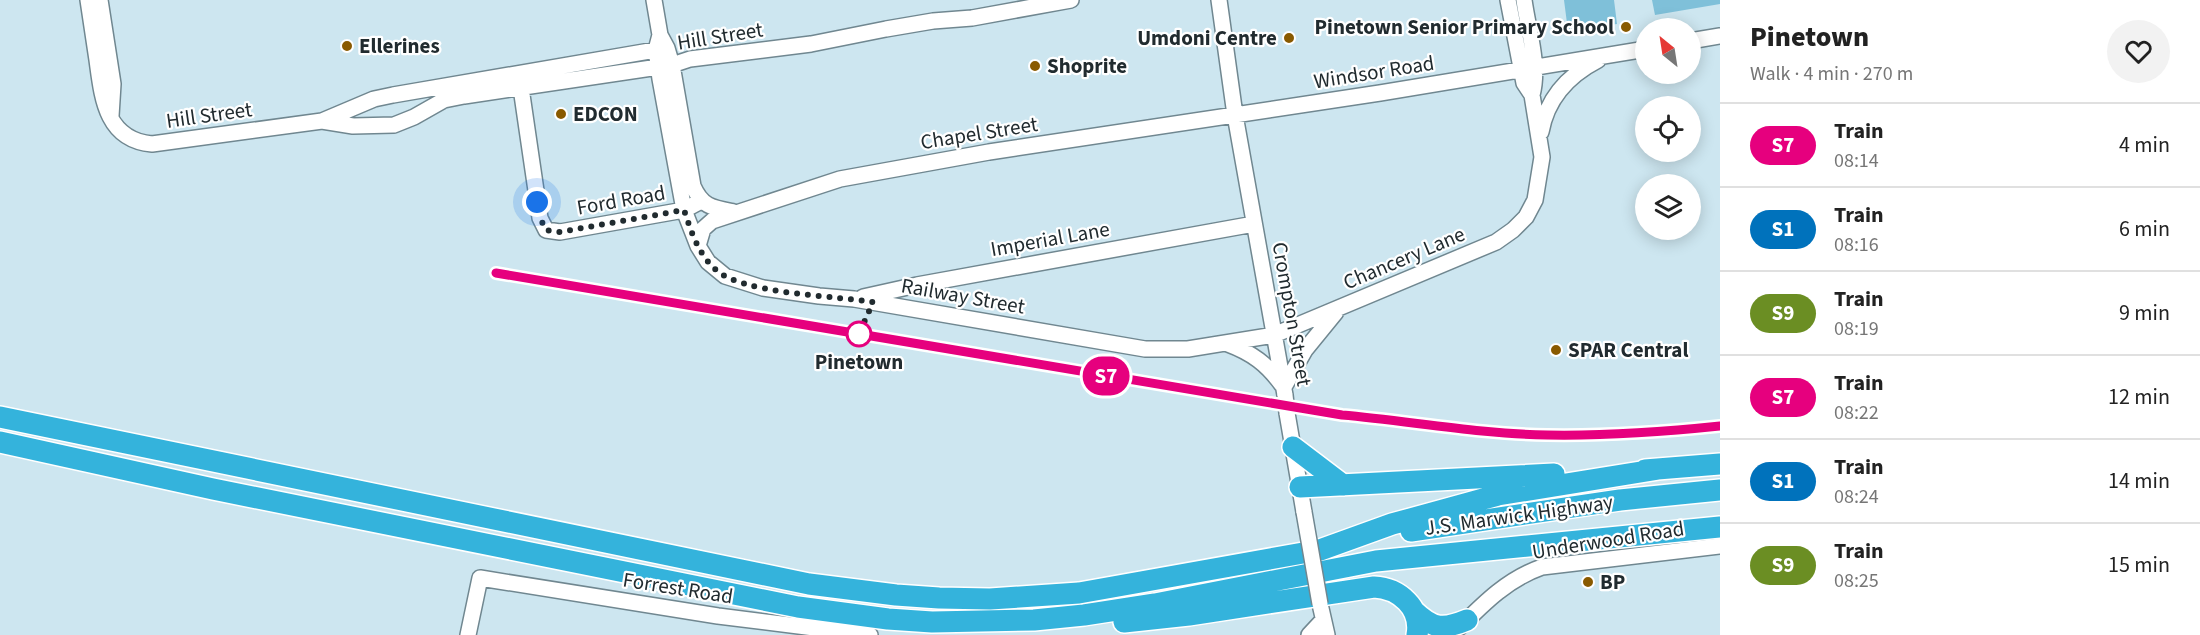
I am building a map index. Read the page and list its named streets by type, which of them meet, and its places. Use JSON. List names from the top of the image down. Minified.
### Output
{"streets":{"highway":["J.S. Marwick Highway"],"street":["Hill Street","Windsor Road","Chapel Street","Ford Road","Imperial Lane","Chancery Lane","Railway Street","Crompton Street","Underwood Road","Forrest Road"]},"crossings":[["Hill Street","Ford Road"],["Hill Street","Railway Street"],["Windsor Road","Chapel Street"],["Windsor Road","Crompton Street"],["Chapel Street","Railway Street"],["Chapel Street","Crompton Street"],["Ford Road","Railway Street"],["Imperial Lane","Railway Street"],["Imperial Lane","Crompton Street"],["Chancery Lane","Railway Street"],["Chancery Lane","Crompton Street"],["Railway Street","Crompton Street"]],"places":["Pinetown Senior Primary School","Umdoni Centre","Ellerines","Shoprite","EDCON","Pinetown","SPAR Central","BP"],"north":"top left","page":{"on_map":"S7","heading":["Pinetown","Walk · 4 min · 270 m"],"list":[{"mark":"S7","name":"Train","note":"08:14","value":"4 min"},{"mark":"S1","name":"Train","note":"08:16","value":"6 min"},{"mark":"S9","name":"Train","note":"08:19","value":"9 min"},{"mark":"S7","name":"Train","note":"08:22","value":"12 min"},{"mark":"S1","name":"Train","note":"08:24","value":"14 min"},{"mark":"S9","name":"Train","note":"08:25","value":"15 min"}]}}
